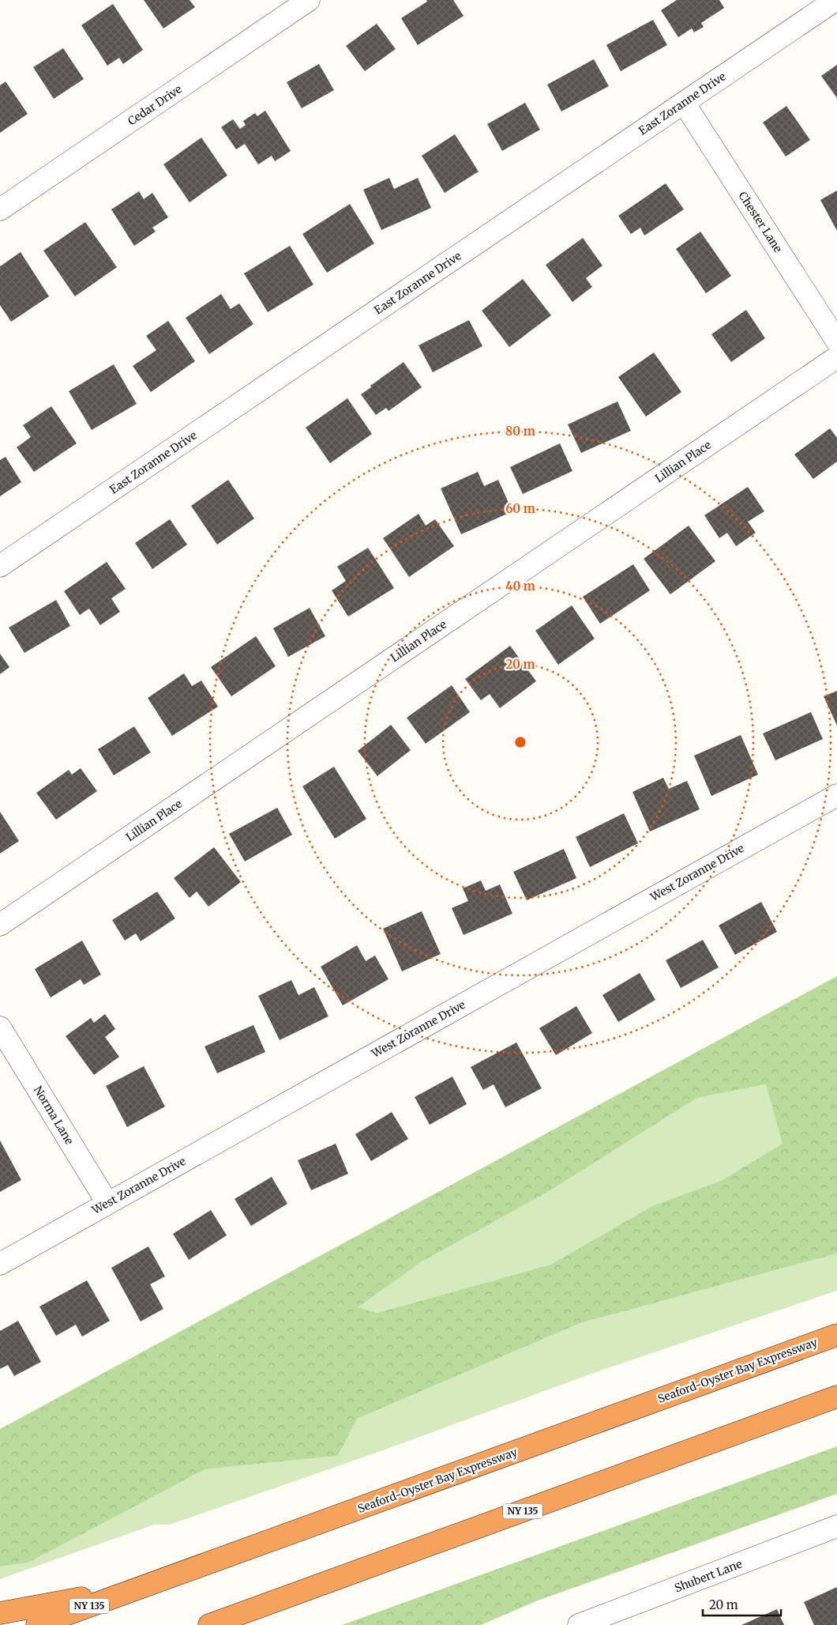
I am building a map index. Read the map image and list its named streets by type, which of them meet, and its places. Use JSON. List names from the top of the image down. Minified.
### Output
{"streets":{"highway":["Seaford-Oyster Bay Expressway","NY 135"],"street":["East Zoranne Drive","Cedar Drive","Chester Lane","Lillian Place","West Zoranne Drive","Norma Lane","Shubert Lane"]},"crossings":[["East Zoranne Drive","Chester Lane"],["West Zoranne Drive","Norma Lane"]],"scale_bar":"20 m","rings":["80 m","60 m","40 m","20 m"]}
